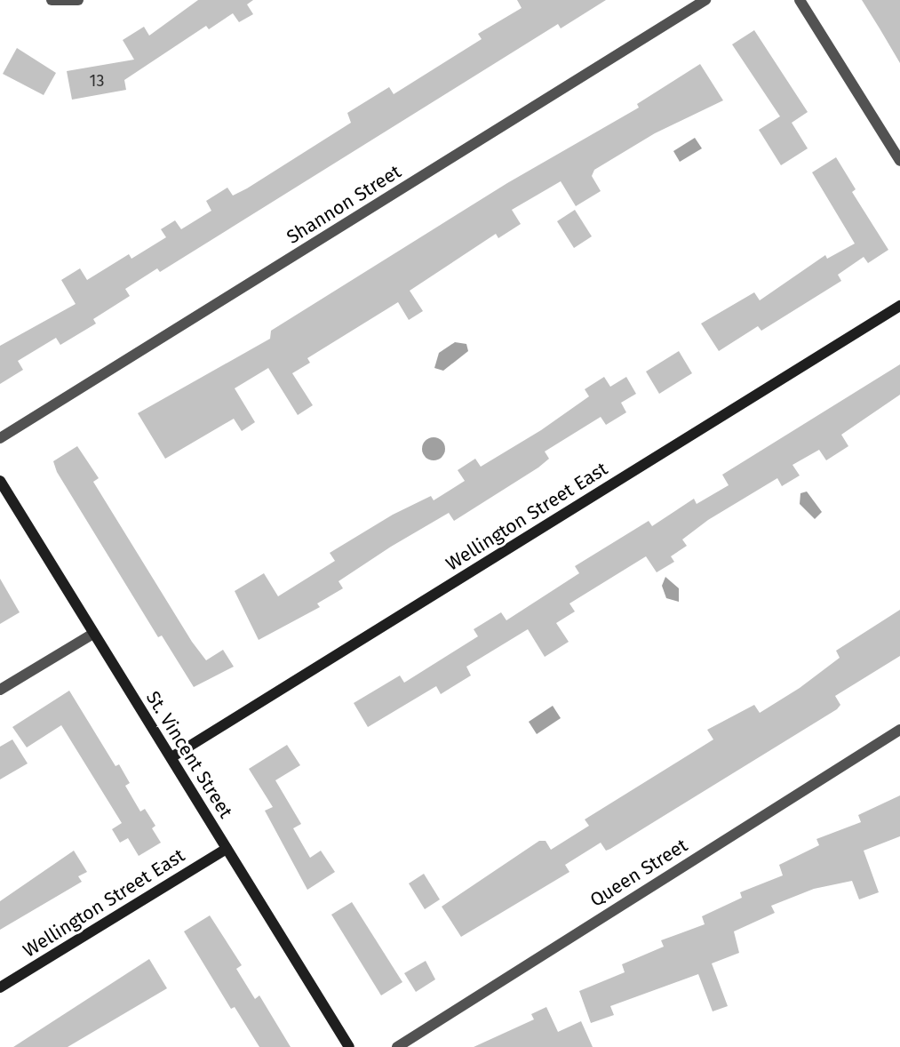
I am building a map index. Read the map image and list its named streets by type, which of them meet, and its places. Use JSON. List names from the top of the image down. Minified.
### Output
{"streets":{"street":["Shannon Street","Wellington Street East","St. Vincent Street","Queen Street"]},"crossings":[["Wellington Street East","St. Vincent Street"]],"house_numbers":["13"]}
